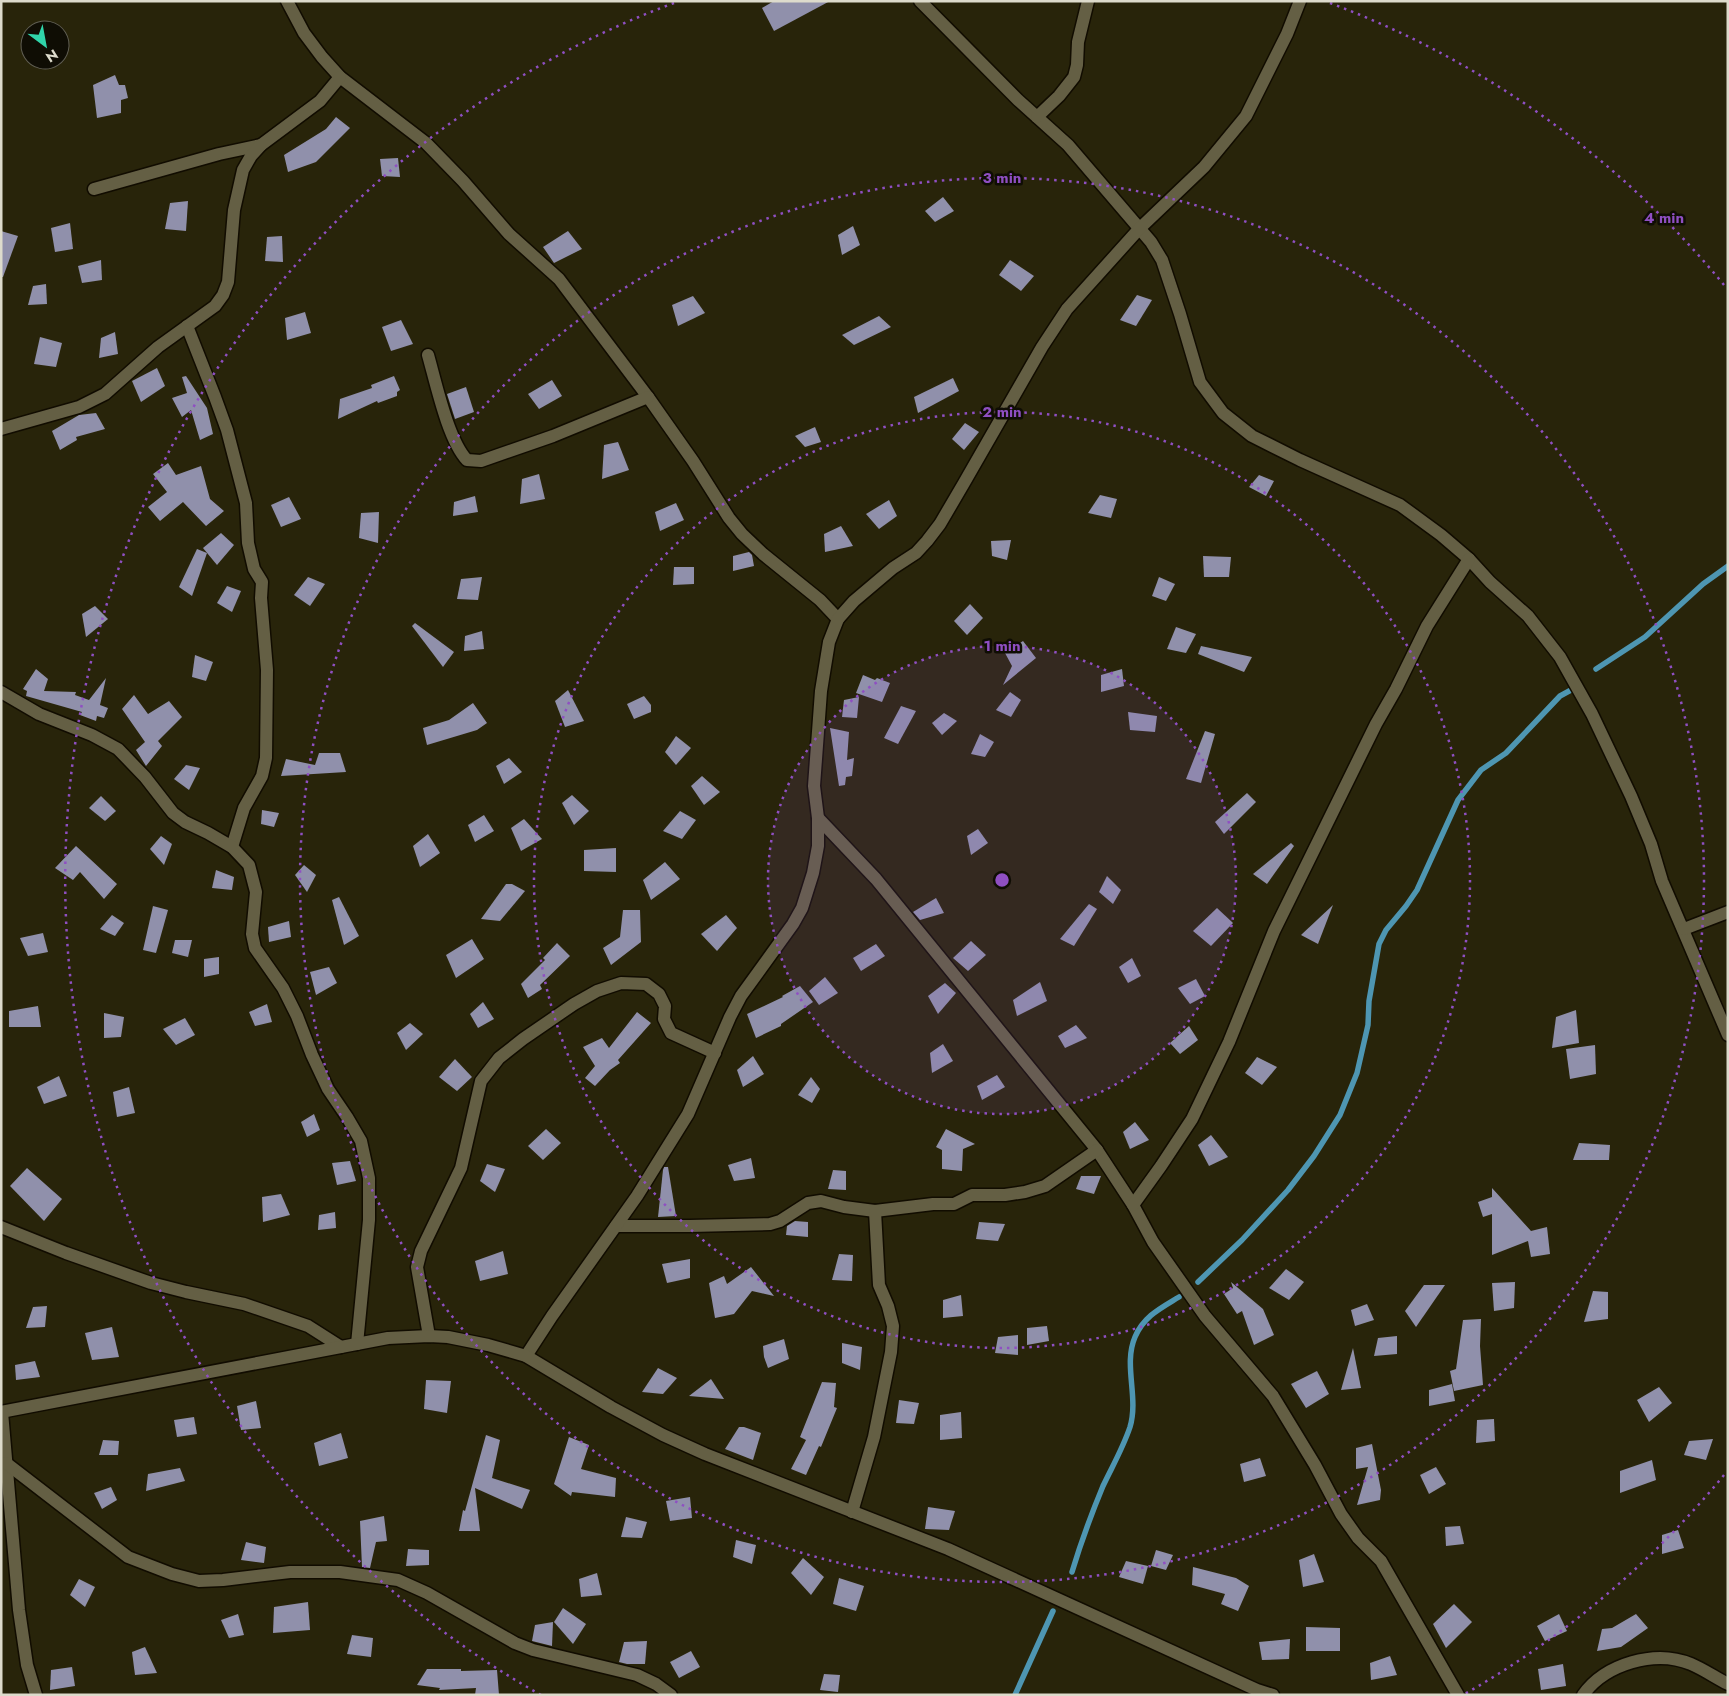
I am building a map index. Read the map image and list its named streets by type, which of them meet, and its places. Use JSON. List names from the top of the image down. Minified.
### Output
{"north":"bottom right","rings":["3 min","4 min","2 min","1 min"]}
